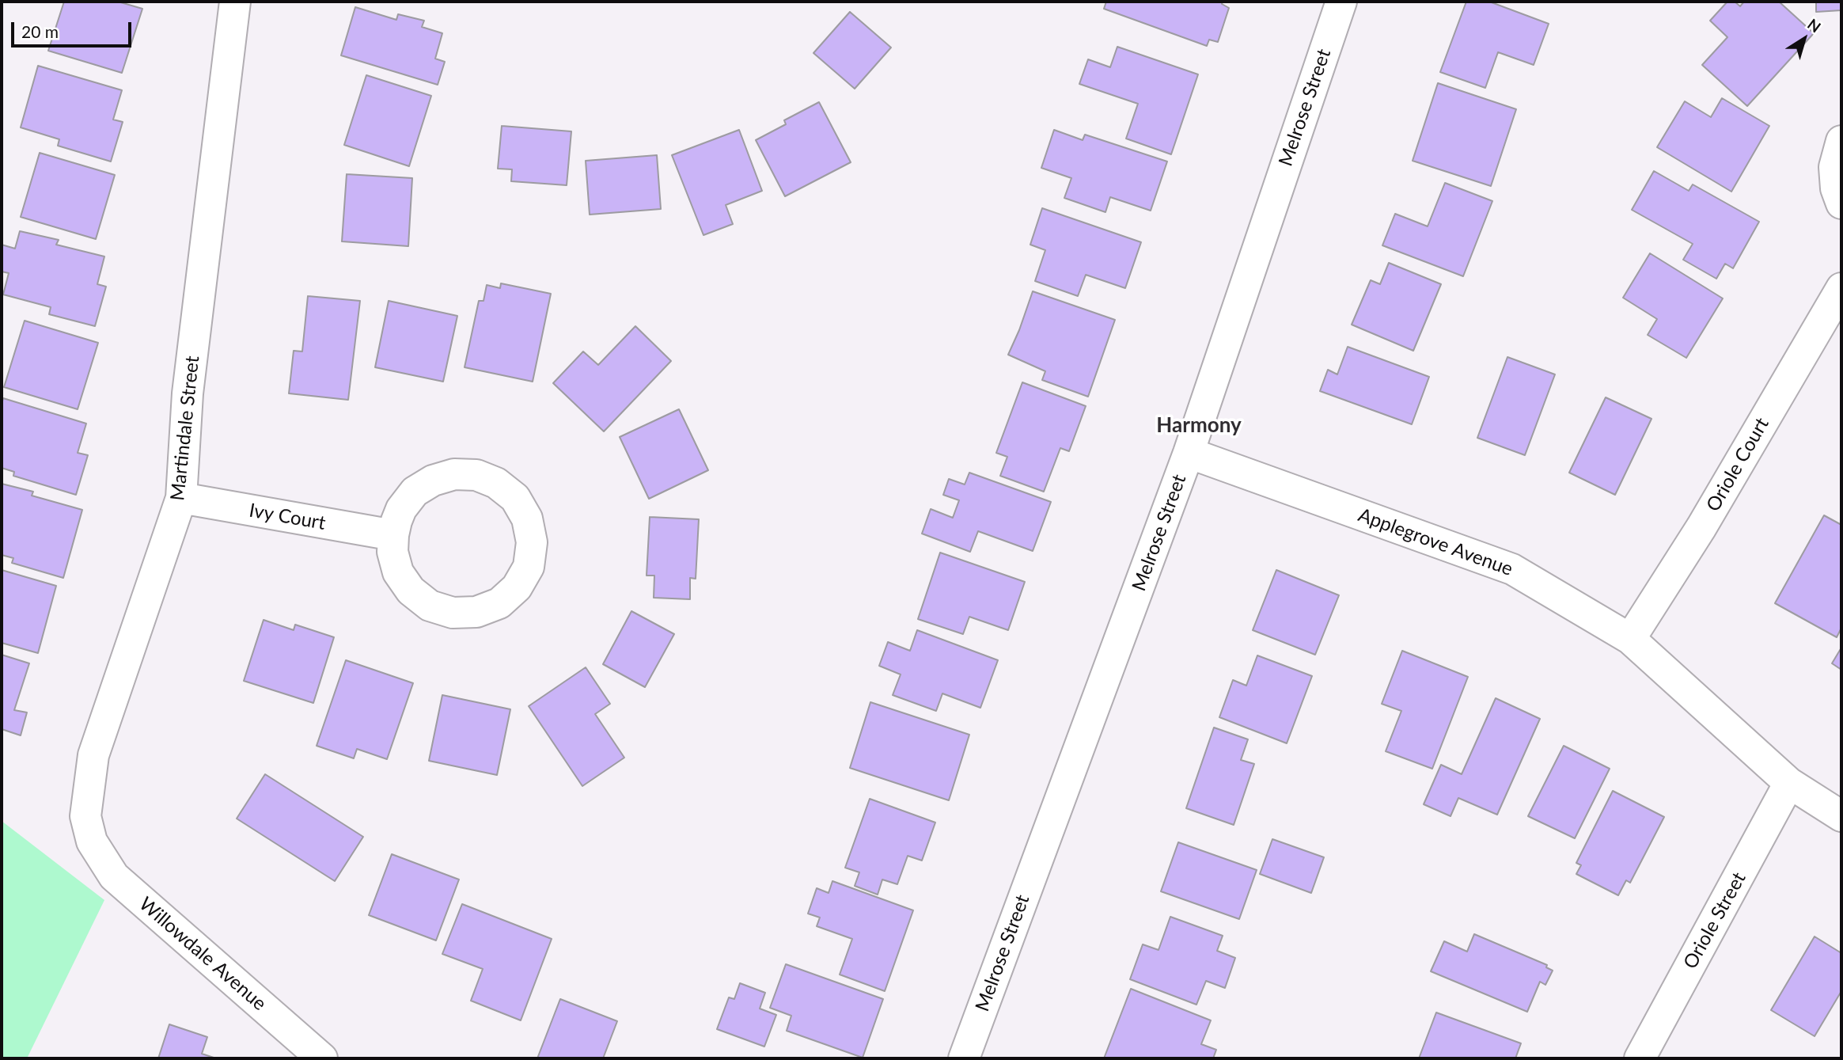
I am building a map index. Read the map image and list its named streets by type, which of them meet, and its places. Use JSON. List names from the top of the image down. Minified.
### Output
{"streets":{"street":["Melrose Street","Martindale Street","Oriole Court","Ivy Court","Applegrove Avenue","Oriole Street","Willowdale Avenue"]},"crossings":[["Melrose Street","Applegrove Avenue"],["Martindale Street","Ivy Court"],["Martindale Street","Willowdale Avenue"],["Oriole Court","Applegrove Avenue"],["Applegrove Avenue","Oriole Street"]],"districts":["Harmony"],"scale_bar":"20 m","north":"top right"}
